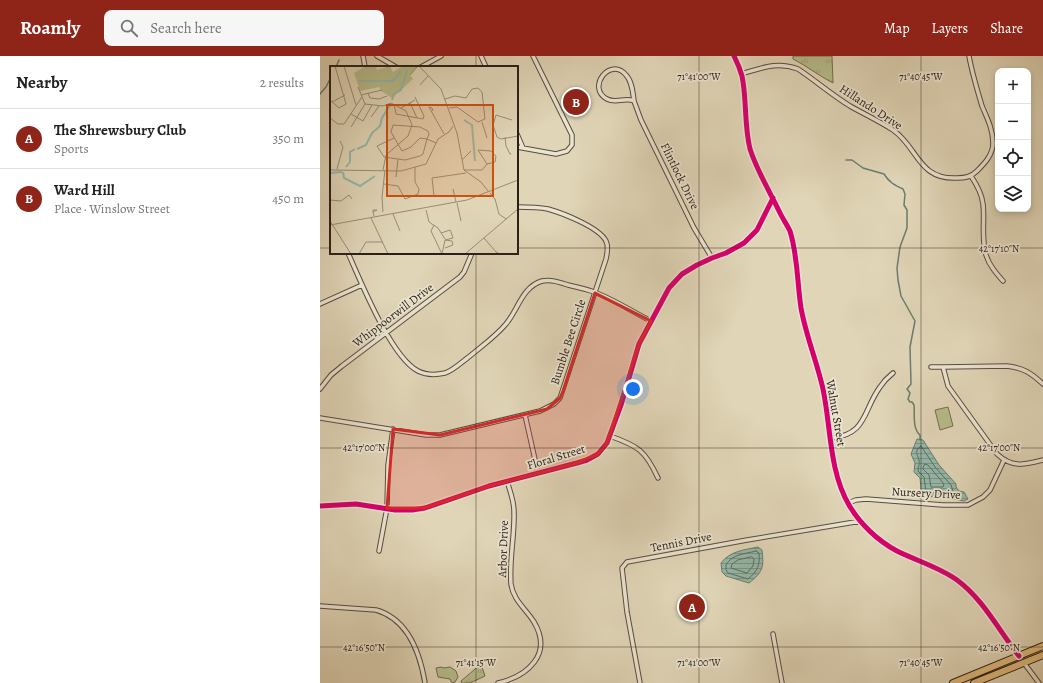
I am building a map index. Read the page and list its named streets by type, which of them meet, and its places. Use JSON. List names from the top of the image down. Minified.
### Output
{"streets":{"street":["Hillando Drive","Flintlock Drive","Whippoorwill Drive","Bumble Bee Circle","Walnut Street","Floral Street","Nursery Drive","Tennis Drive","Arbor Drive"]},"crossings":[["Hillando Drive","Walnut Street"],["Flintlock Drive","Floral Street"],["Walnut Street","Floral Street"],["Walnut Street","Nursery Drive"],["Walnut Street","Tennis Drive"],["Floral Street","Arbor Drive"]],"page":{"header":"Roamly","search":"Search here","nav":["Map","Layers","Share"],"heading":["Nearby","2 results"],"map_buttons":["+","−"],"pins":["B","A"],"list":[{"mark":"A","name":"The Shrewsbury Club","note":"Sports","value":"350 m"},{"mark":"B","name":"Ward Hill","note":"Place · Winslow Street","value":"450 m"}]},"coordinates":["71°41'00\"W","71°40'45\"W","42°17'10\"N","42°17'00\"N","42°16'50\"N","71°41'15\"W"]}
